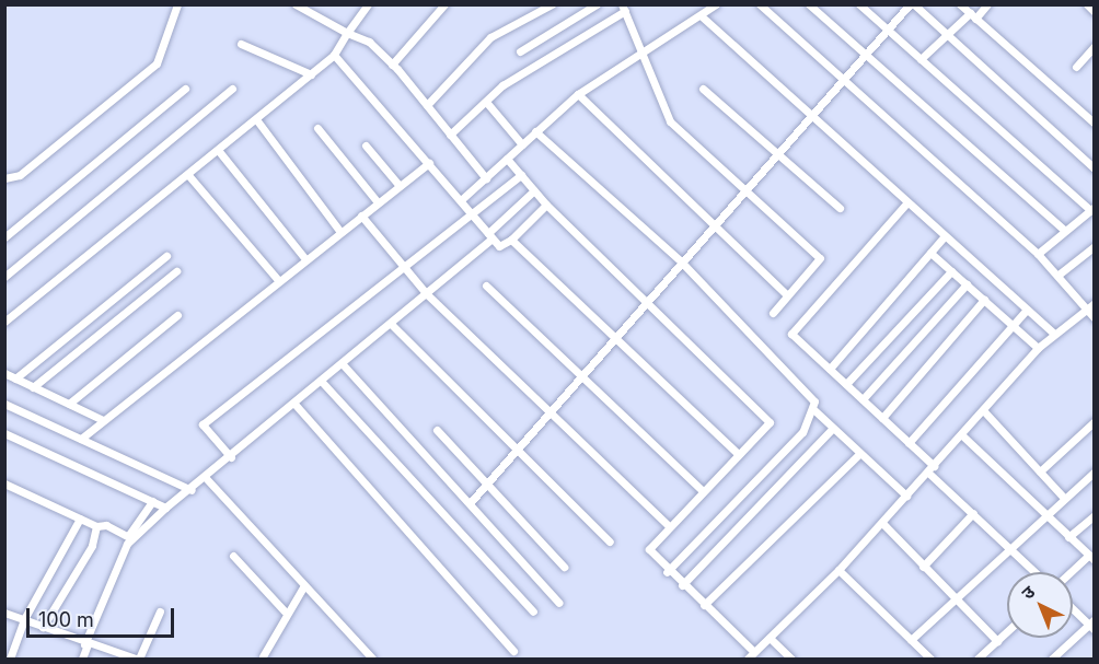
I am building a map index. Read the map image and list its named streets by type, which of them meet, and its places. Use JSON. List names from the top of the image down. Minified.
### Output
{"scale_bar":"100 m","north":"top left"}
